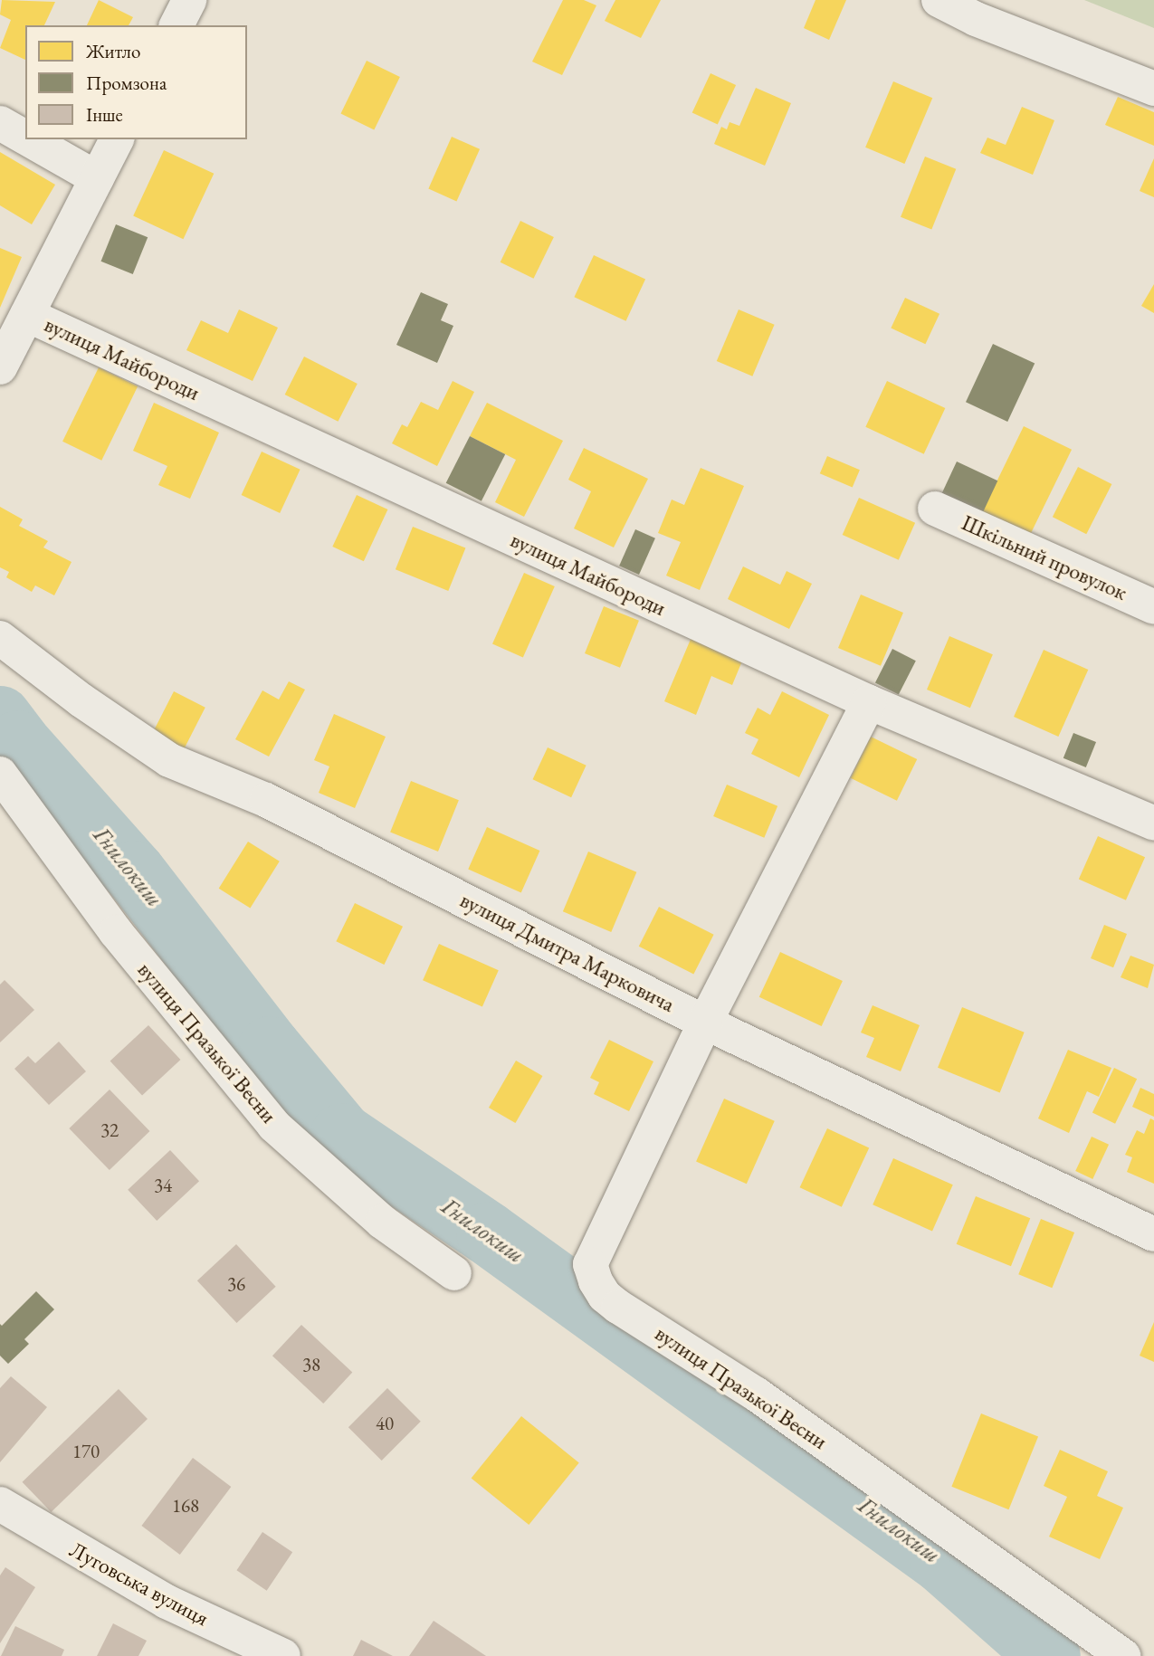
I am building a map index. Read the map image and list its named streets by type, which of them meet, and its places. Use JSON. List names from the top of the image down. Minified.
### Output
{"streets":{"street":["вулиця Майбороди","Шкільний провулок","вулиця Дмитра Марковича","вулиця Празької Весни","Луговська вулиця"]},"crossings":[["вулиця Майбороди","вулиця Празької Весни"],["вулиця Дмитра Марковича","вулиця Празької Весни"]],"water":["Гнилокиш"],"house_numbers":["32","34","36","38","40","170","168"],"legend":["Житло","Промзона","Інше"]}
